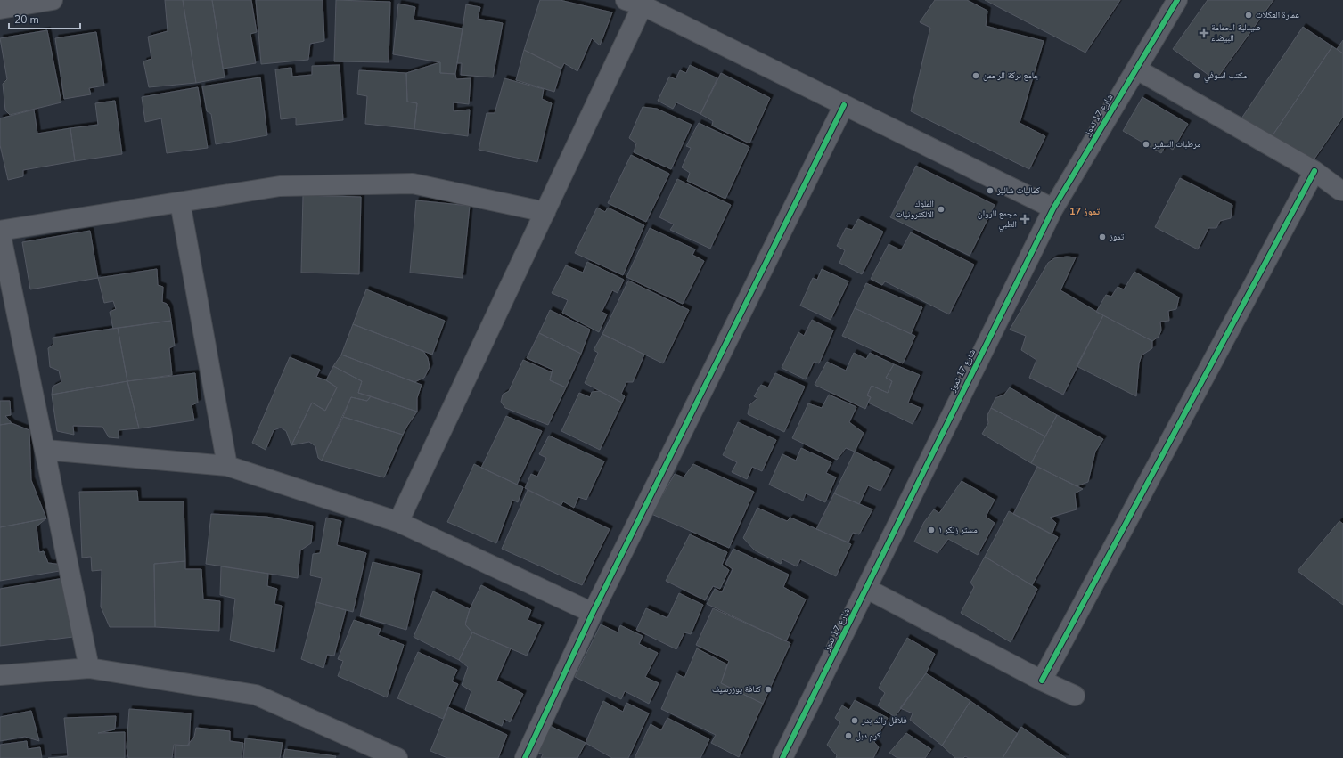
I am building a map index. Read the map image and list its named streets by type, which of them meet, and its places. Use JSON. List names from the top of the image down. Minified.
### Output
{"streets":{"street":["شارع 17 تموز"]},"districts":["17 تموز"],"places":{"other":["عمارة العكلات","جامع بركة الرحمن","مكتب اسوفي","مرطبات السفير","كماليات شاليز","الملوك الالكترونيات","تموز","مستر زنكر ١","كنافة يوزرسيف","فلافل رائد بدر","كرم دبل"],"health":["صيدلية الحمامة البيضاء","مجمع الروان الطبي"]},"scale_bar":"20 m"}
